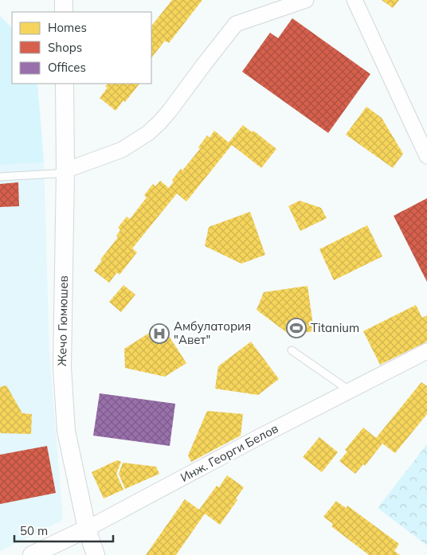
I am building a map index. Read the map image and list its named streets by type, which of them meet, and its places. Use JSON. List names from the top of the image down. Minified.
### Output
{"streets":{"street":["Жечо Гюмюшев","Инж. Георги Белов"]},"crossings":[["Жечо Гюмюшев","Инж. Георги Белов"]],"places":{"sports":["Titanium"],"hospital":["Амбулатория \"Авет\""]},"legend":["Homes","Shops","Offices"],"scale_bar":"50 m"}
